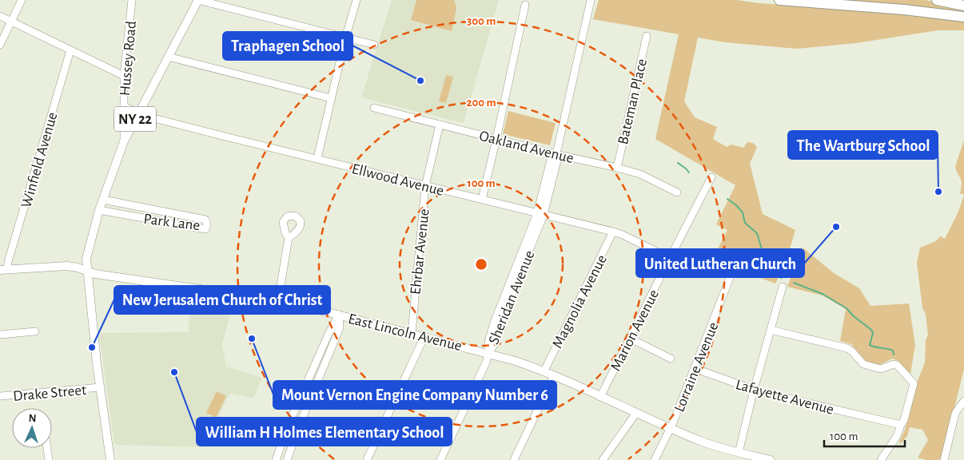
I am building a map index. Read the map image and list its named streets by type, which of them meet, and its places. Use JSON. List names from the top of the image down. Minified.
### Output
{"streets":{"main road":["NY 22","East Lincoln Avenue"],"street":["Hussey Road","Bateman Place","Oakland Avenue","Winfield Avenue","Ellwood Avenue","Park Lane","Ehrbar Avenue","Sheridan Avenue","Magnolia Avenue","Marion Avenue","Lorraine Avenue","Drake Street","Lafayette Avenue"]},"crossings":[["Hussey Road","NY 22"],["Hussey Road","Ellwood Avenue"],["Bateman Place","Oakland Avenue"],["NY 22","Ellwood Avenue"],["NY 22","Park Lane"],["NY 22","East Lincoln Avenue"],["NY 22","Drake Street"],["Oakland Avenue","Ehrbar Avenue"],["Oakland Avenue","Sheridan Avenue"],["Winfield Avenue","East Lincoln Avenue"],["Ellwood Avenue","Ehrbar Avenue"],["Ellwood Avenue","Sheridan Avenue"],["Ellwood Avenue","Magnolia Avenue"],["Ellwood Avenue","Marion Avenue"],["Ehrbar Avenue","East Lincoln Avenue"],["Sheridan Avenue","East Lincoln Avenue"],["Magnolia Avenue","East Lincoln Avenue"],["Marion Avenue","East Lincoln Avenue"],["East Lincoln Avenue","Lorraine Avenue"],["Lorraine Avenue","Lafayette Avenue"]],"places":["Traphagen School","The Wartburg School","United Lutheran Church","Mount Vernon Engine Company Number 6","New Jerusalem Church of Christ","William H Holmes Elementary School"],"scale_bar":"100 m","north":"top","rings":["300 m","200 m","100 m"]}
